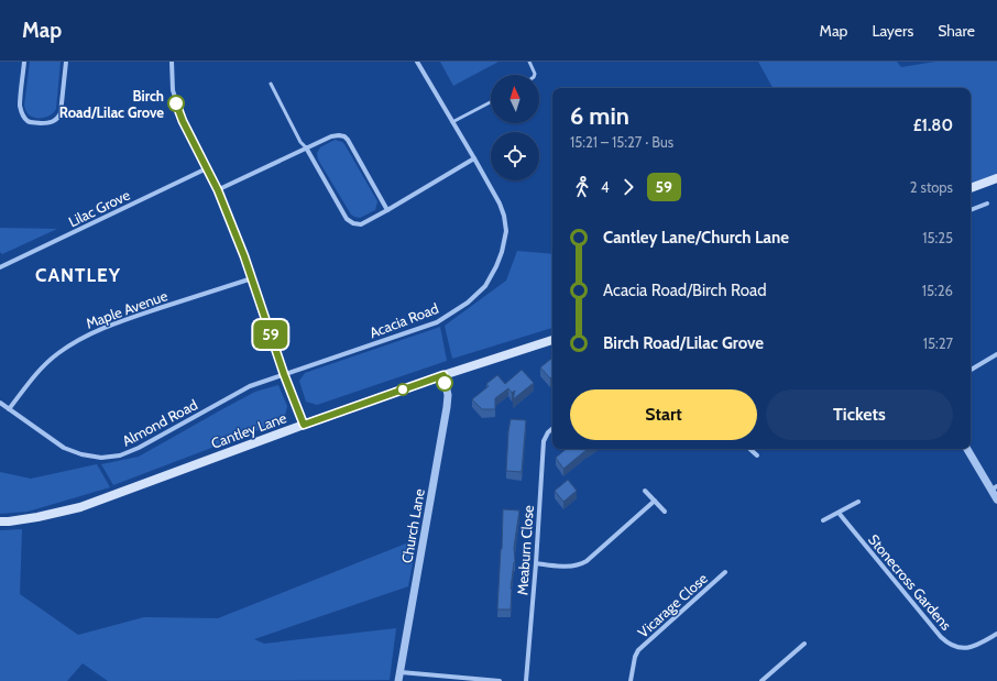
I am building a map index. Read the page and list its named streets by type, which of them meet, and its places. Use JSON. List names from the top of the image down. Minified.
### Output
{"streets":{"main road":["Cantley Lane"],"street":["Lilac Grove","Maple Avenue","Acacia Road","Almond Road","Church Lane","Meaburn Close","Stonecross Gardens","Vicarage Close"]},"crossings":[["Maple Avenue","Almond Road"],["Acacia Road","Almond Road"],["Cantley Lane","Church Lane"]],"districts":["CANTLEY"],"places":["Birch Road/Lilac Grove"],"lines":["bus line 59"],"north":"top","page":{"header":"Map","nav":["Map","Layers","Share"],"on_map":"59","heading":["6 min","15:21 – 15:27 · Bus","£1.80"],"legs":["4","59","2 stops"],"list":[{"name":"Cantley Lane/Church Lane","value":"15:25"},{"name":"Acacia Road/Birch Road","value":"15:26"},{"name":"Birch Road/Lilac Grove","value":"15:27"}],"buttons":["Start","Tickets"]}}
